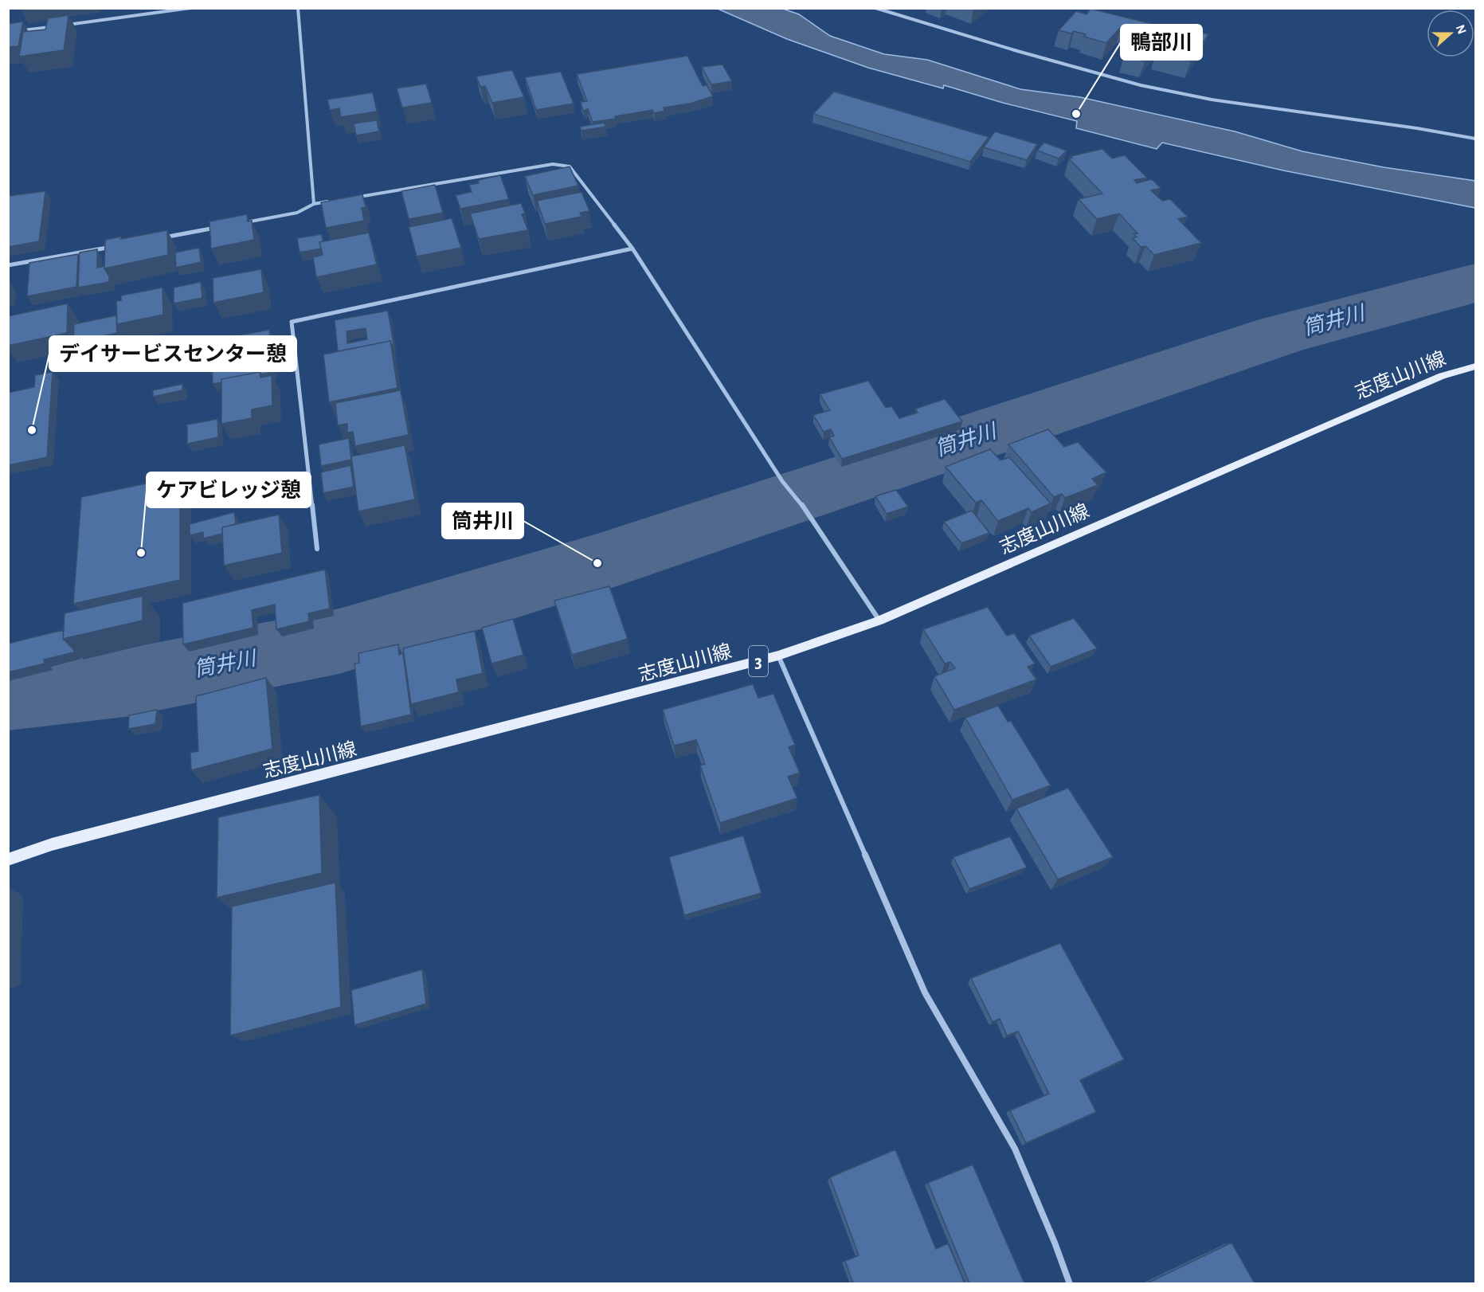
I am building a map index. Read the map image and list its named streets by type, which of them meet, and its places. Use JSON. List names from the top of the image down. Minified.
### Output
{"streets":{"main road":["志度山川線","3"]},"water":["筒井川"],"places":["鴨部川","デイサービスセンター憩","ケアビレッジ憩","筒井川"],"north":"right"}
